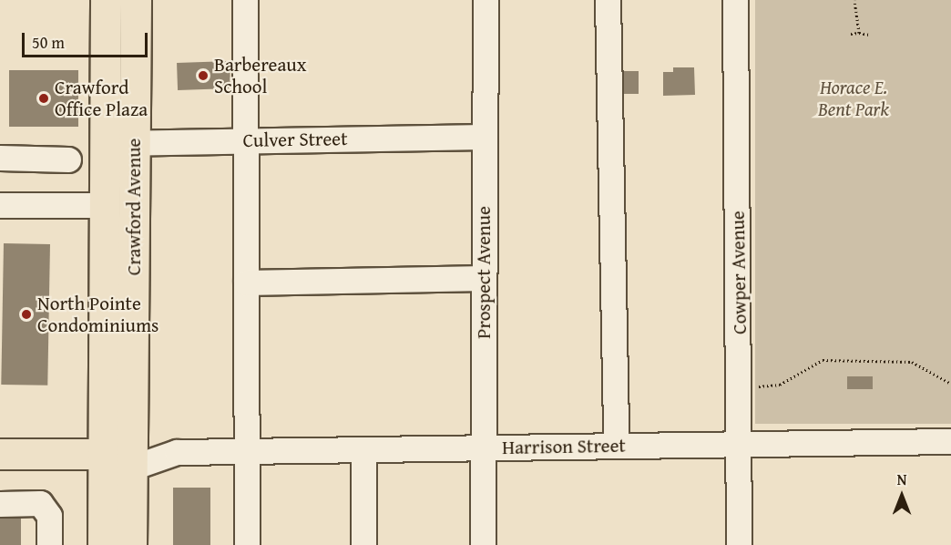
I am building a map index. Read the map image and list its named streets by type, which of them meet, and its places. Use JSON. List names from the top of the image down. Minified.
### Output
{"streets":{"main road":["Crawford Avenue"],"street":["Culver Street","Prospect Avenue","Cowper Avenue","Harrison Street"]},"crossings":[["Culver Street","Crawford Avenue"],["Culver Street","Prospect Avenue"],["Crawford Avenue","Harrison Street"],["Prospect Avenue","Harrison Street"],["Cowper Avenue","Harrison Street"]],"parks":["Horace E. Bent Park"],"places":["Barbereaux School","Crawford Office Plaza","North Pointe Condominiums"],"scale_bar":"50 m","north":"top"}
